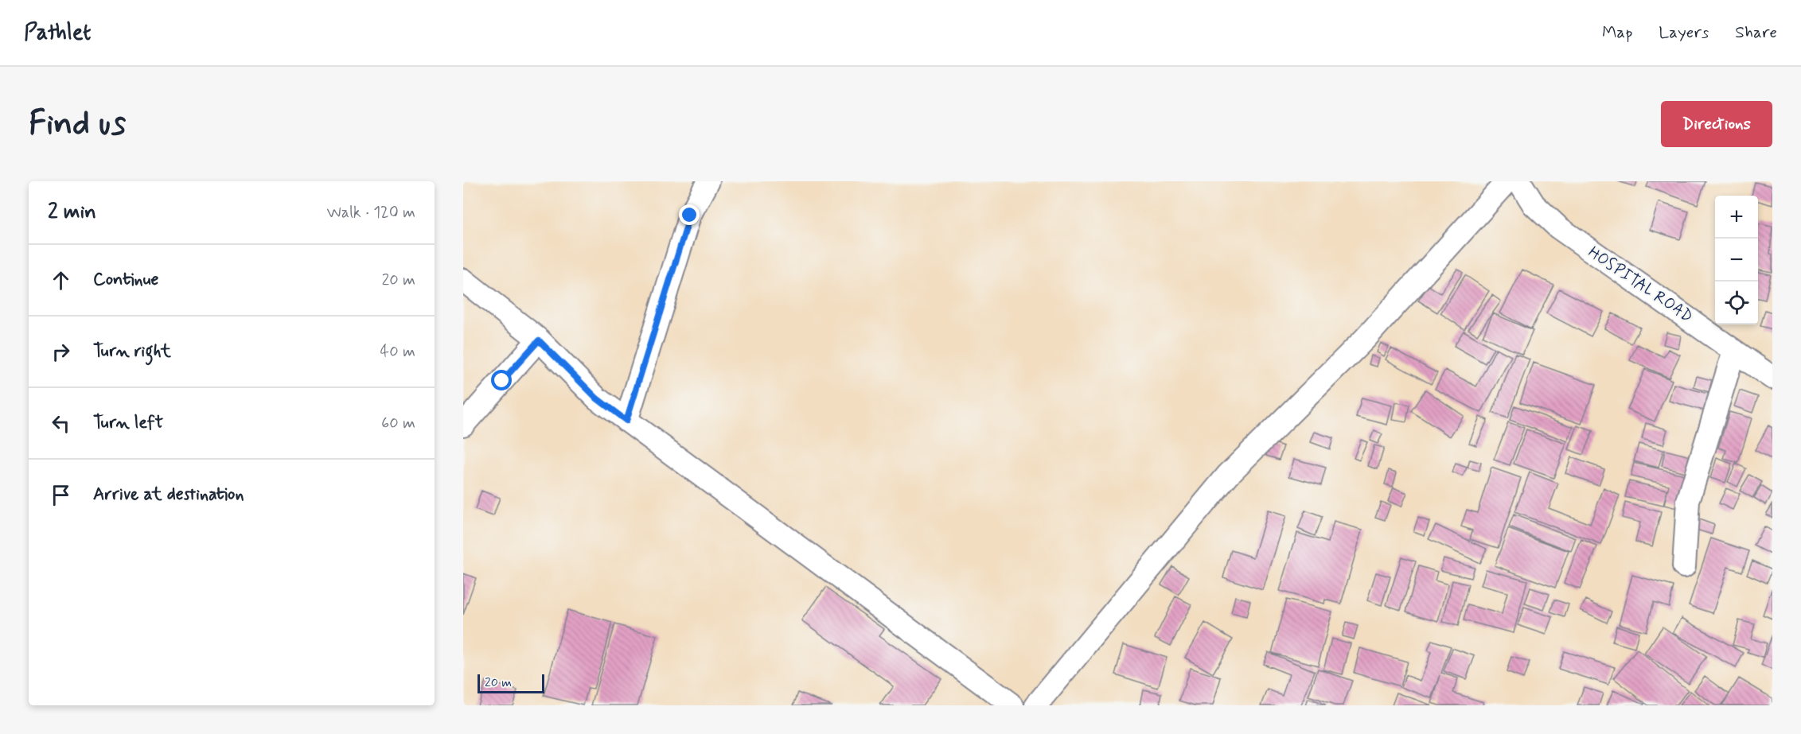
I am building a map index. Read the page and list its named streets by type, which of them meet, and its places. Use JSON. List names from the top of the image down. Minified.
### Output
{"streets":{"street":["HOSPITAL ROAD"]},"scale_bar":"20 m","page":{"header":"Pathlet","nav":["Map","Layers","Share"],"buttons":"Directions","title":"Find us","heading":["2 min","Walk · 120 m"],"map_buttons":["+","−"],"list":[["Continue","20 m"],["Turn right","40 m"],["Turn left","60 m"],"Arrive at destination"],"scale":"20 m"}}
